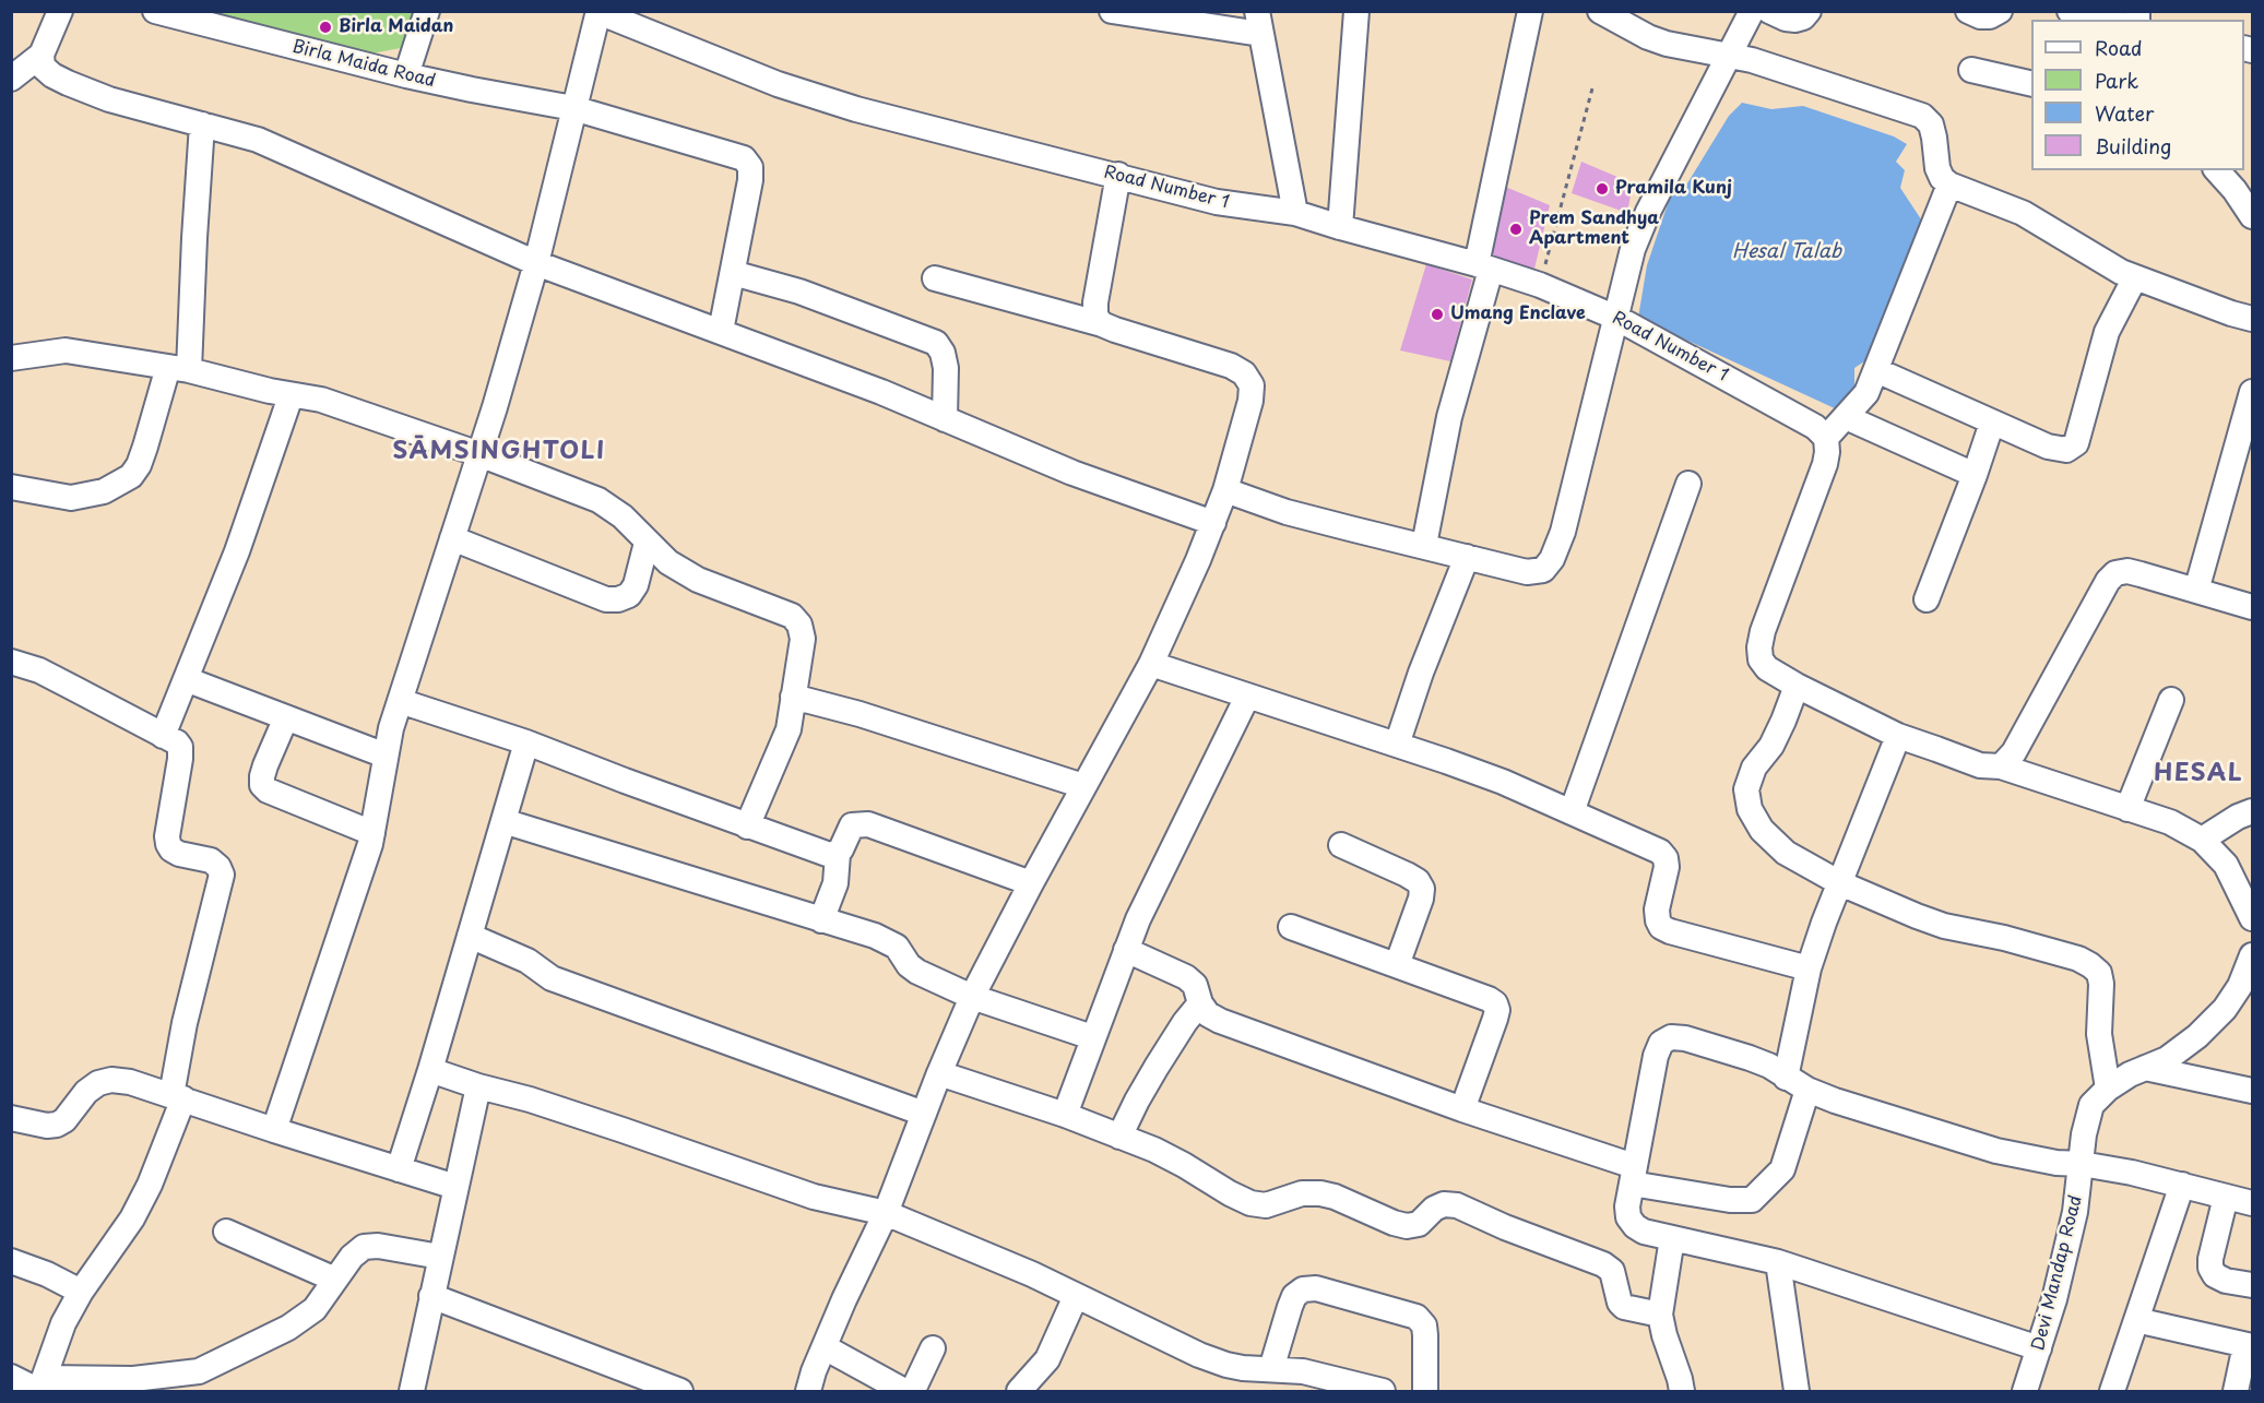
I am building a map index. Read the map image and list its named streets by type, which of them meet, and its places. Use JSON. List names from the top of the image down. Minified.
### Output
{"streets":{"street":["Birla Maida Road","Road Number 1","Devi Mandap Road"]},"districts":["SĀMSINGHTOLI","HESAL"],"water":["Hesal Talab"],"places":["Birla Maidan","Pramila Kunj","Prem Sandhya Apartment","Umang Enclave"],"legend":["Road","Park","Water","Building"]}
